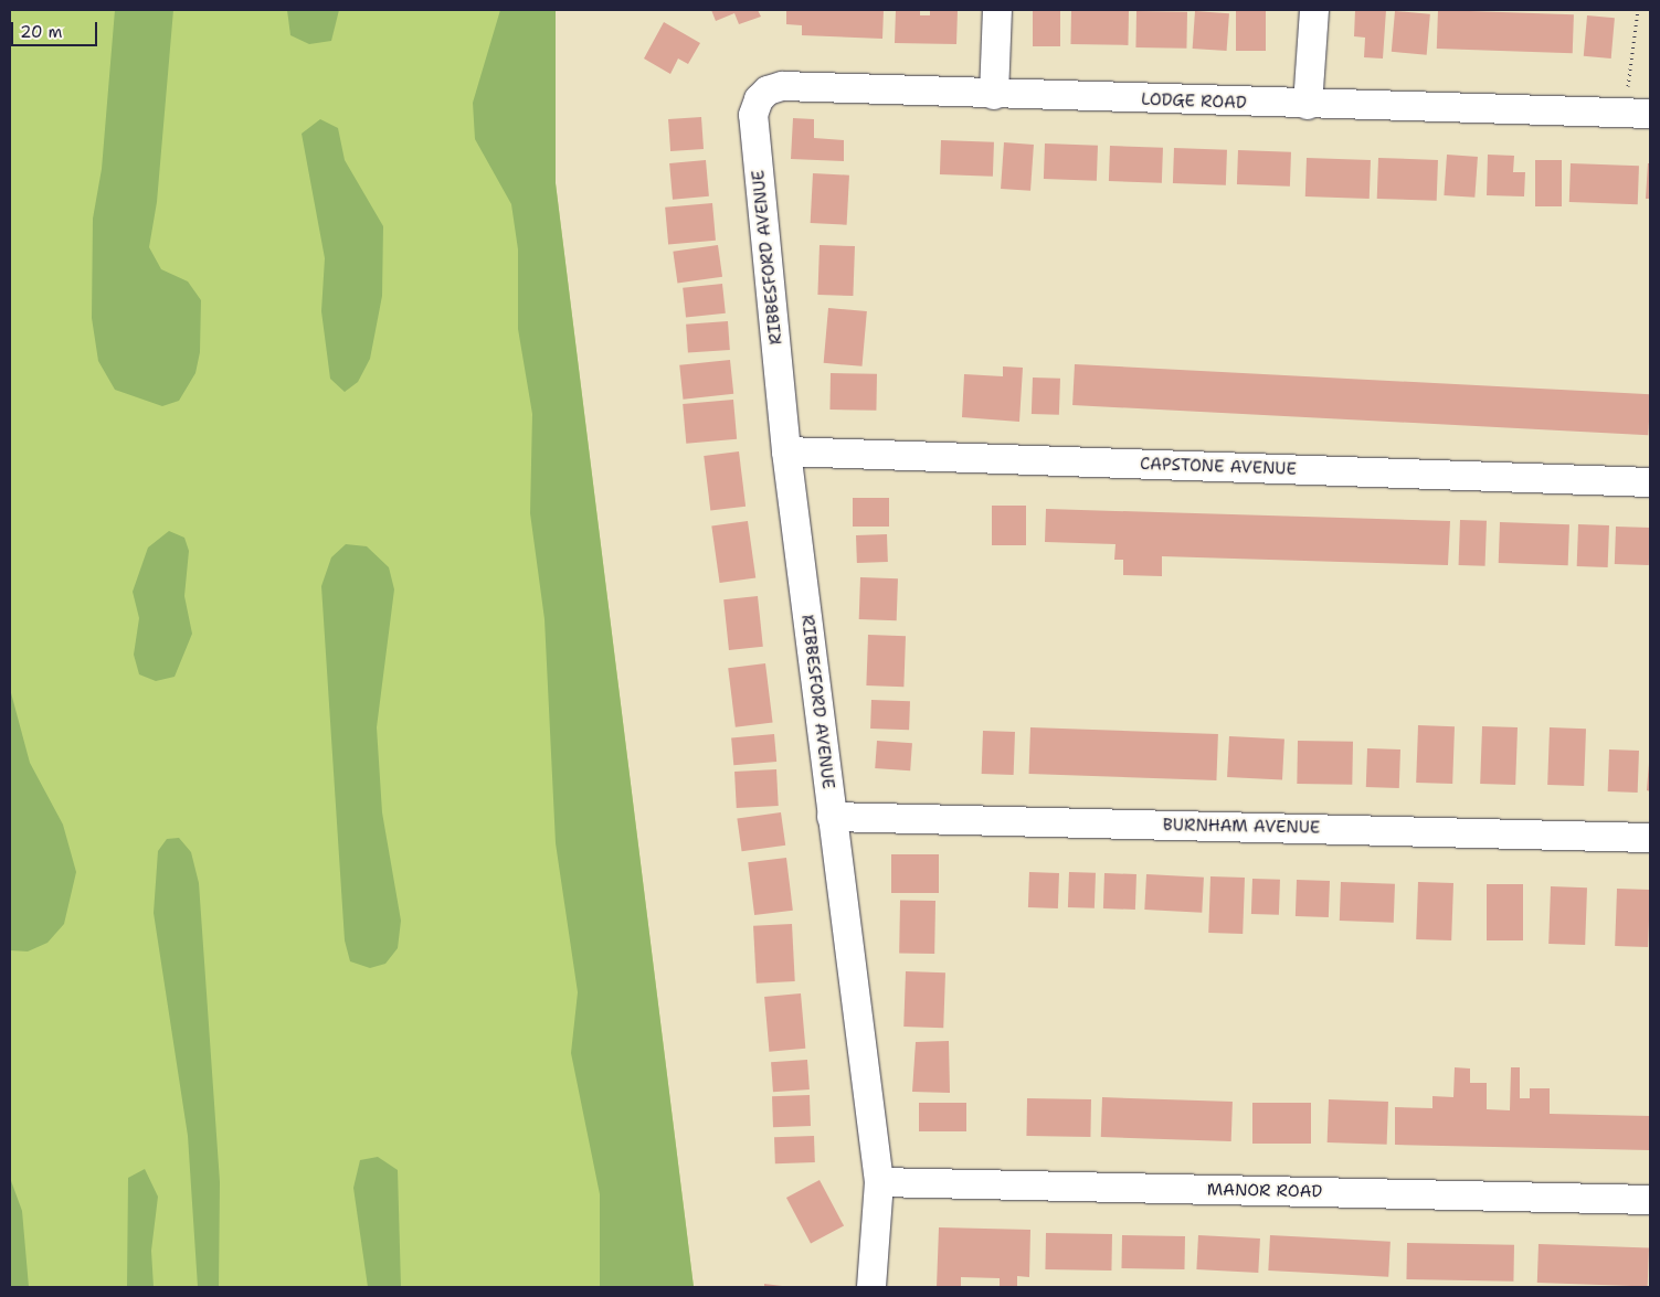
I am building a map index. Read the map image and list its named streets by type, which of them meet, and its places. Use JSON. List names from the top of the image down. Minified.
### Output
{"streets":{"street":["LODGE ROAD","RIBBESFORD AVENUE","CAPSTONE AVENUE","BURNHAM AVENUE","MANOR ROAD"]},"crossings":[["LODGE ROAD","RIBBESFORD AVENUE"],["RIBBESFORD AVENUE","CAPSTONE AVENUE"],["RIBBESFORD AVENUE","BURNHAM AVENUE"],["RIBBESFORD AVENUE","MANOR ROAD"]],"scale_bar":"20 m"}
